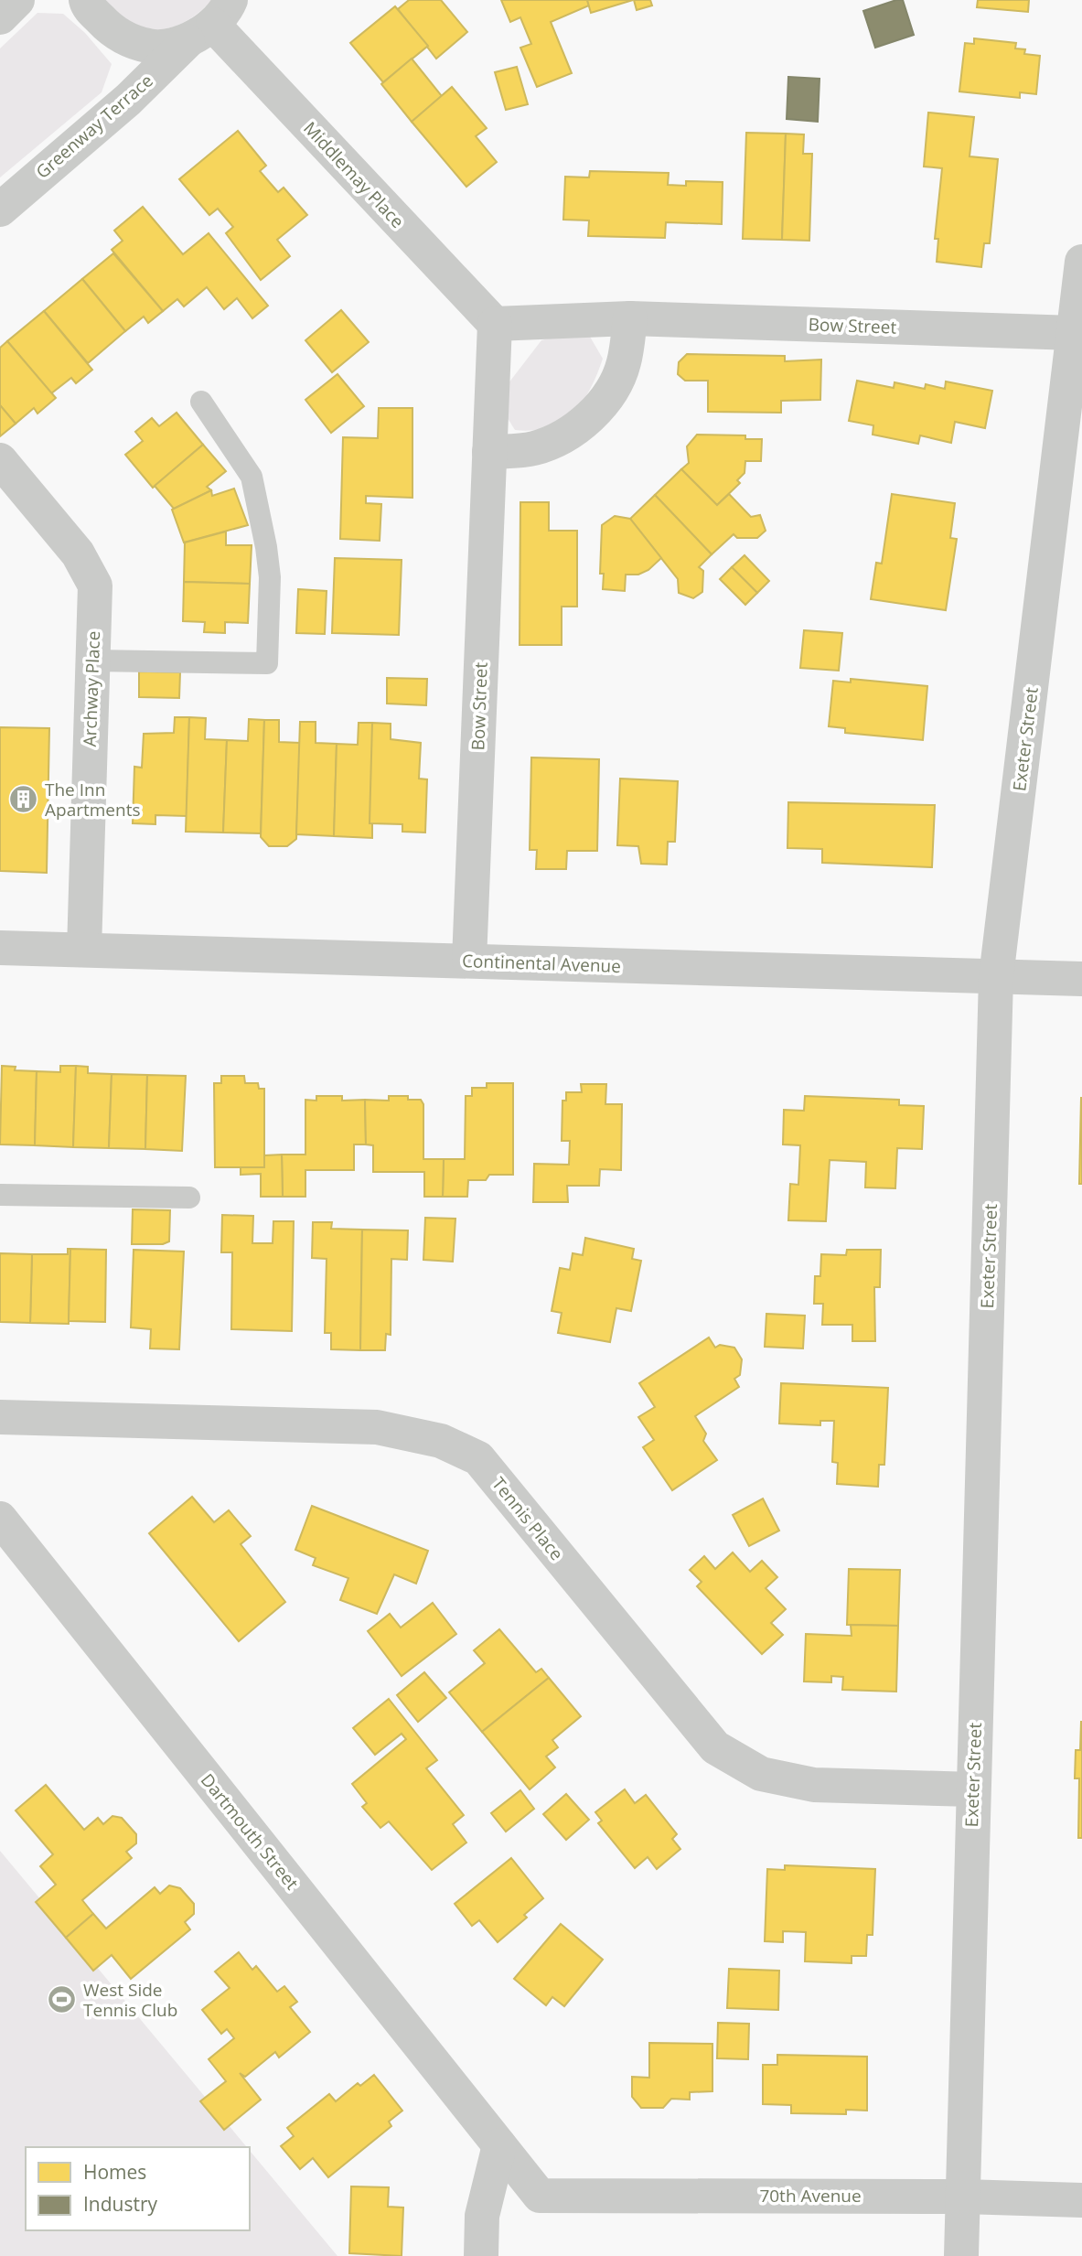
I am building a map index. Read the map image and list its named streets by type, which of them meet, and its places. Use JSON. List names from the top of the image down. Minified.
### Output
{"streets":{"street":["Greenway Terrace","Middlemay Place","Bow Street","Archway Place","Exeter Street","Continental Avenue","Tennis Place","Dartmouth Street","70th Avenue"]},"crossings":[["Greenway Terrace","Middlemay Place"],["Middlemay Place","Bow Street"],["Bow Street","Exeter Street"],["Bow Street","Continental Avenue"],["Archway Place","Continental Avenue"],["Exeter Street","Continental Avenue"],["Exeter Street","Tennis Place"],["Exeter Street","70th Avenue"],["Dartmouth Street","70th Avenue"]],"places":{"building":["The Inn Apartments"],"sports":["West Side Tennis Club"]},"legend":["Homes","Industry"]}
